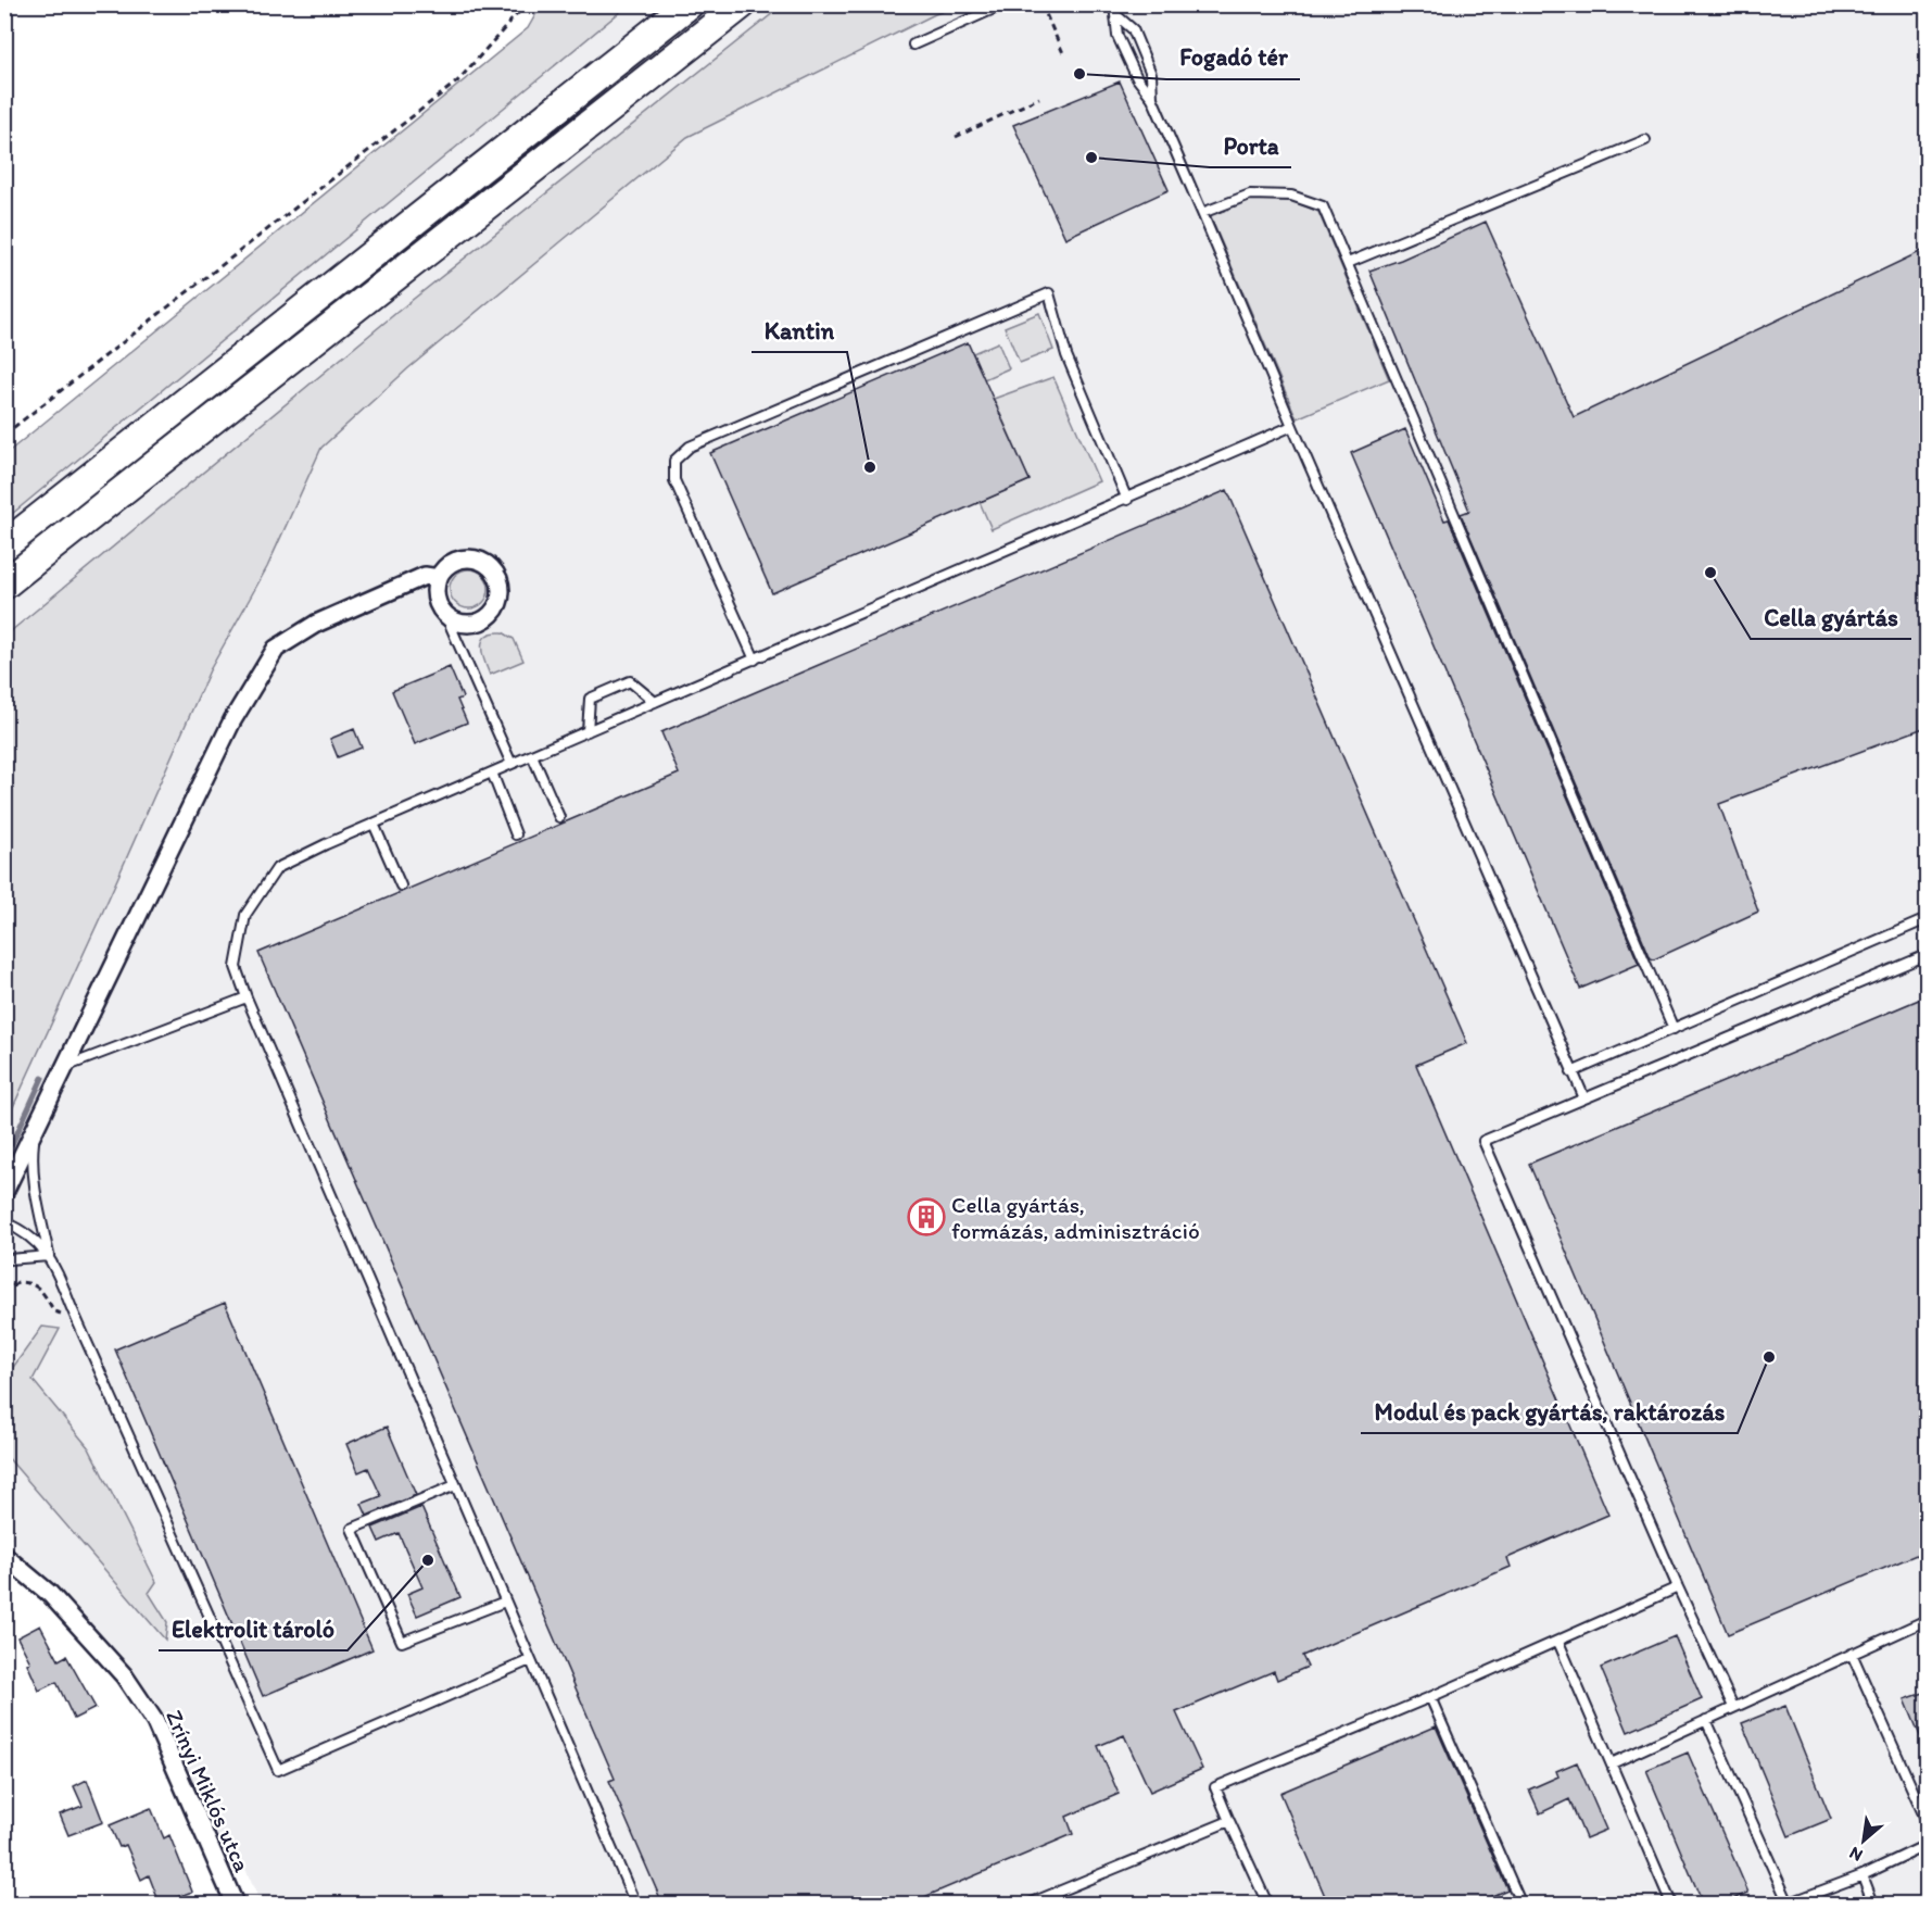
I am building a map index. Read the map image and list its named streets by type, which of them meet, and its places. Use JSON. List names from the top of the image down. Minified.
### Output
{"streets":{"street":["Zrínyi Miklós utca"]},"places":{"other":["Fogadó tér","Porta","Kantin","Cella gyártás","Modul és pack gyártás, raktározás","Elektrolit tároló"],"building":["Cella gyártás, formázás, adminisztráció"]},"north":"bottom left"}
